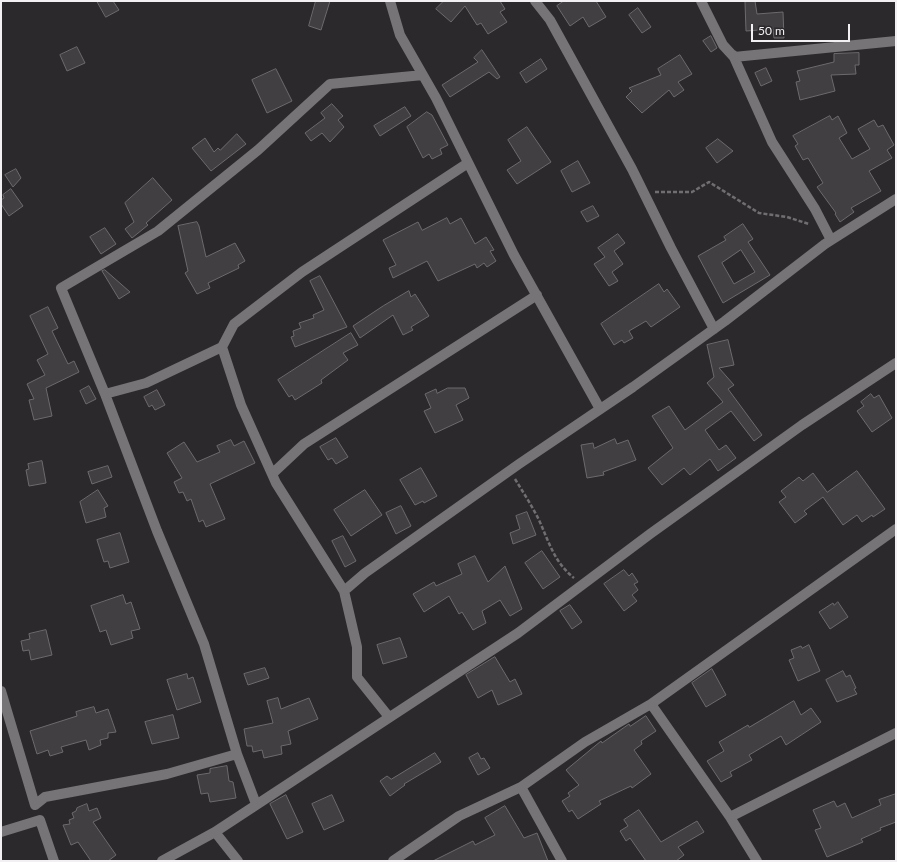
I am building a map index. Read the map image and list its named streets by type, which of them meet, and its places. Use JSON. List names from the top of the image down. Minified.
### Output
{"scale_bar":"50 m"}
